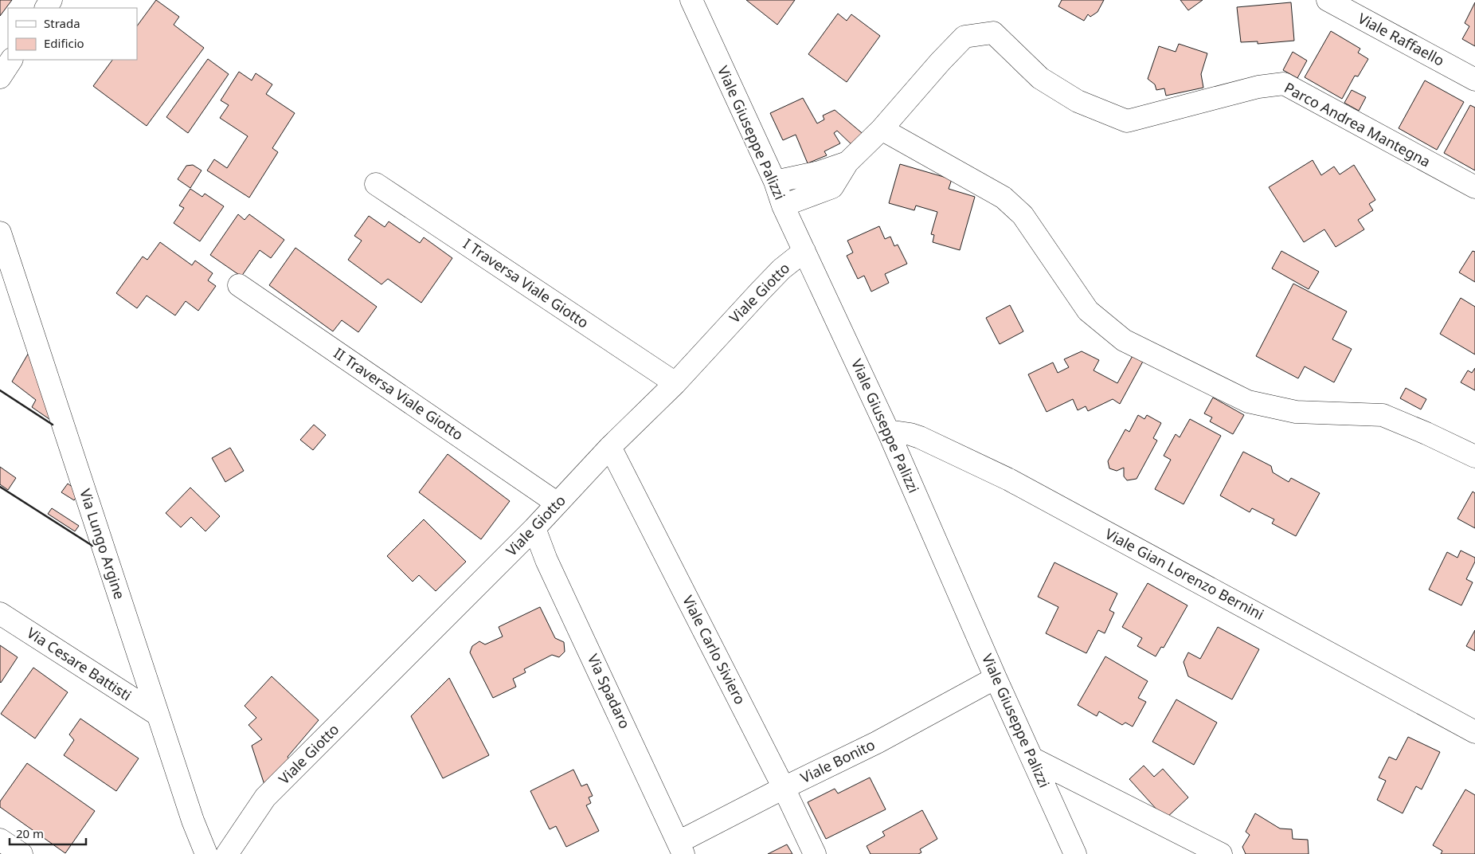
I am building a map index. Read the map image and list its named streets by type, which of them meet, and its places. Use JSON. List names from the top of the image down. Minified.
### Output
{"streets":{"street":["Viale Raffaello","Parco Andrea Mantegna","Viale Giuseppe Palizzi","I Traversa Viale Giotto","Viale Giotto","II Traversa Viale Giotto","Via Lungo Argine","Viale Gian Lorenzo Bernini","Viale Carlo Siviero","Via Cesare Battisti","Via Spadaro","Viale Bonito"]},"crossings":[["Parco Andrea Mantegna","Viale Giuseppe Palizzi"],["Viale Giuseppe Palizzi","Viale Giotto"],["Viale Giuseppe Palizzi","Viale Gian Lorenzo Bernini"],["Viale Giuseppe Palizzi","Viale Bonito"],["I Traversa Viale Giotto","Viale Giotto"],["Viale Giotto","II Traversa Viale Giotto"],["Viale Giotto","Viale Carlo Siviero"],["Viale Giotto","Via Spadaro"],["Via Lungo Argine","Via Cesare Battisti"],["Viale Carlo Siviero","Viale Bonito"],["Via Spadaro","Viale Bonito"]],"legend":["Strada","Edificio"],"scale_bar":"20 m"}
